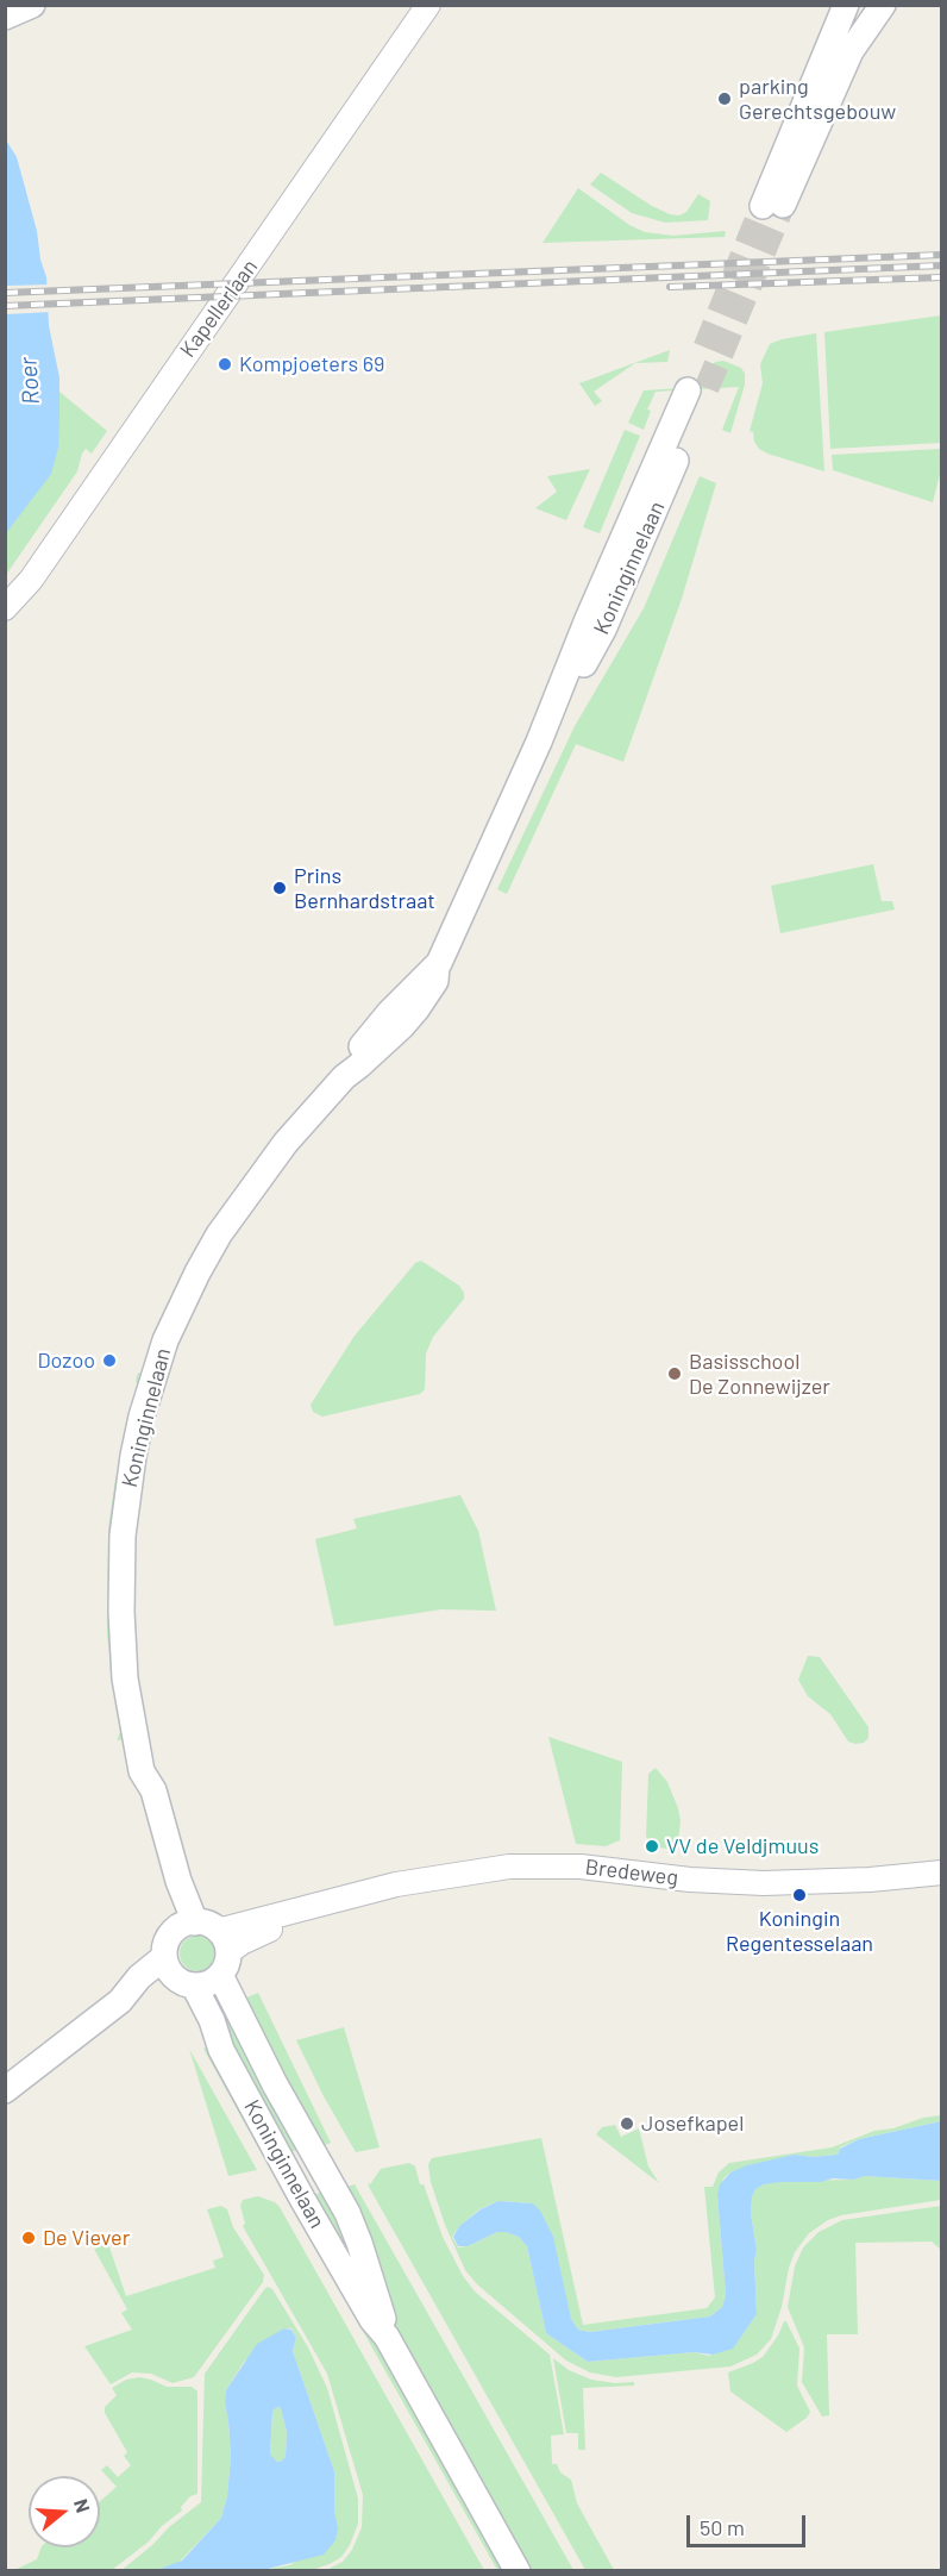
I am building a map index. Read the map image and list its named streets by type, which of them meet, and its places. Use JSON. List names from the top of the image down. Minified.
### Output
{"streets":{"main road":["Koninginnelaan"],"street":["Kapellerlaan","Bredeweg"]},"crossings":[["Koninginnelaan","Bredeweg"]],"water":["Roer"],"places":["parking Gerechtsgebouw","Kompjoeters 69","Prins Bernhardstraat","Dozoo","Basisschool De Zonnewijzer","VV de Veldjmuus","Koningin Regentesselaan","Josefkapel","De Viever"],"scale_bar":"50 m","north":"right"}
